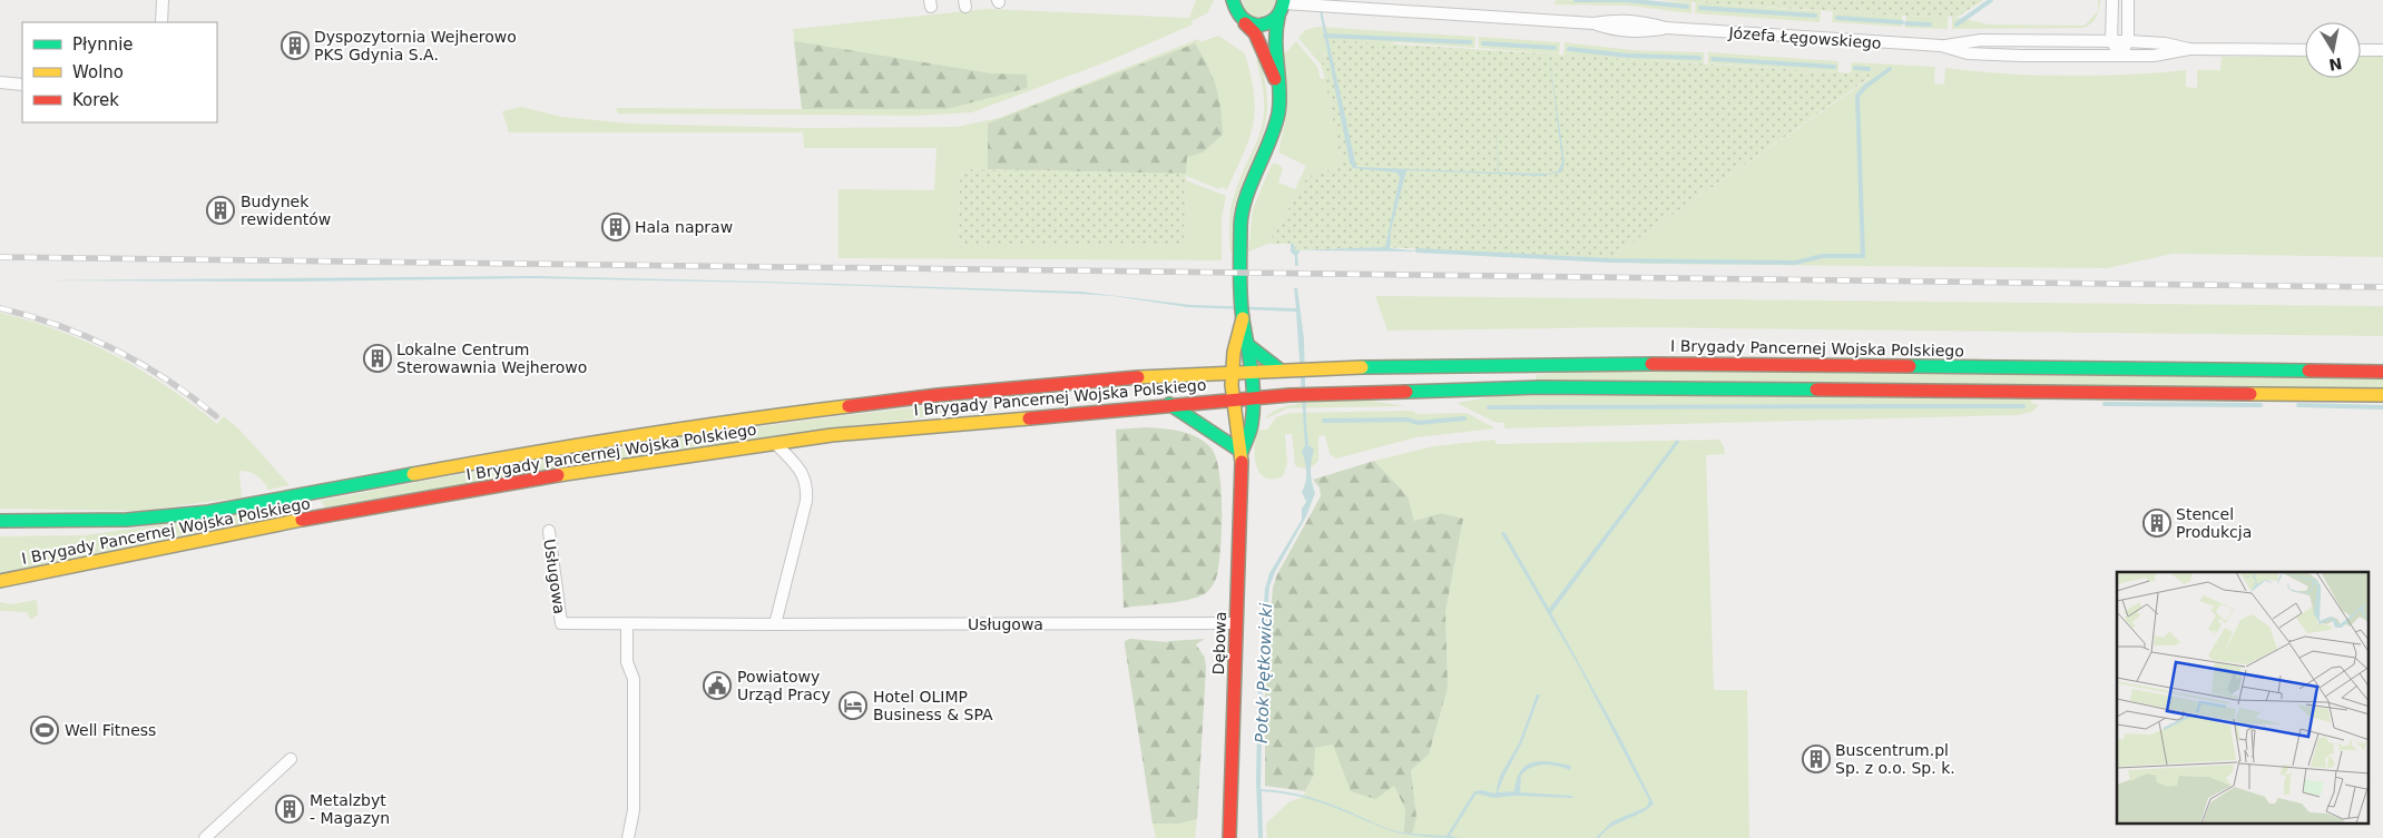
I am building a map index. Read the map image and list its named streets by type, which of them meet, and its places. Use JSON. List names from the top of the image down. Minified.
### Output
{"streets":{"main road":["I Brygady Pancernej Wojska Polskiego","Dębowa"],"street":["Józefa Łęgowskiego","Usługowa"]},"crossings":[["I Brygady Pancernej Wojska Polskiego","Dębowa"],["Usługowa","Dębowa"]],"water":["Potok Pętkowicki"],"places":{"building":["Dyspozytornia Wejherowo PKS Gdynia S.A.","Budynek rewidentów","Hala napraw","Lokalne Centrum Sterowawnia Wejherowo","Stencel Produkcja","Buscentrum.pl Sp. z o.o. Sp. k.","Metalzbyt - Magazyn"],"public building":["Powiatowy Urząd Pracy"],"hotel":["Hotel OLIMP Business & SPA"],"sports":["Well Fitness"]},"legend":["Płynnie","Wolno","Korek"],"north":"bottom"}
